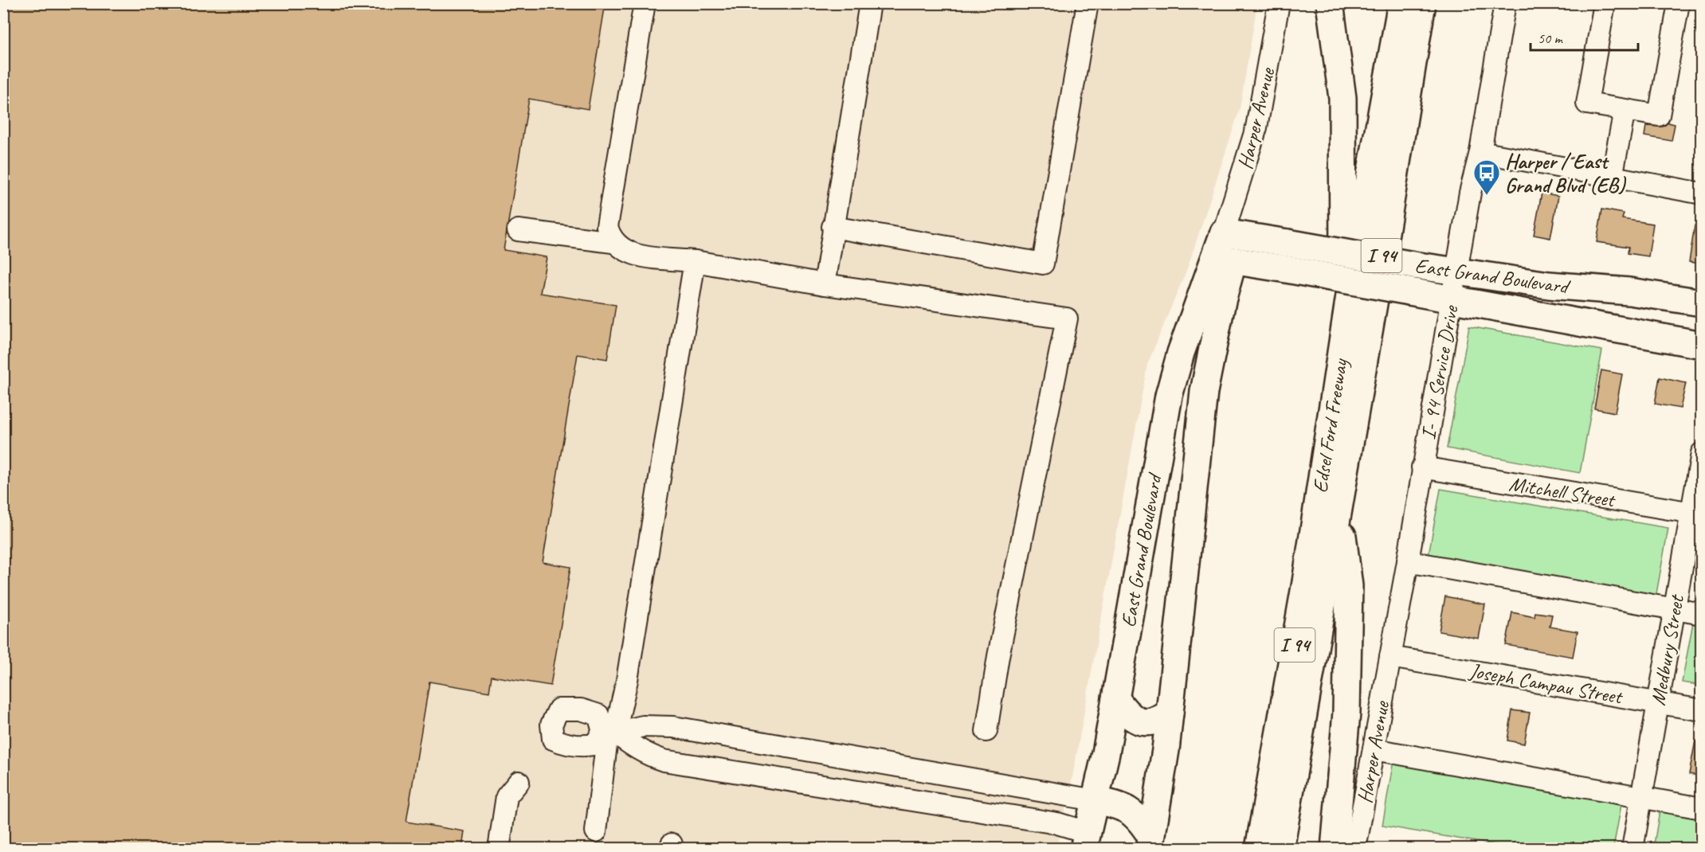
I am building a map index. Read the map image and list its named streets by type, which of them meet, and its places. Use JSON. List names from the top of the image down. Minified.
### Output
{"streets":{"main road":["I 94","East Grand Boulevard","Edsel Ford Freeway"],"street":["Harper Avenue","I- 94 Service Drive","Mitchell Street","Medbury Street","Joseph Campau Street"]},"crossings":[["Harper Avenue","East Grand Boulevard"],["Harper Avenue","I- 94 Service Drive"],["Harper Avenue","Joseph Campau Street"],["East Grand Boulevard","I- 94 Service Drive"],["I- 94 Service Drive","Mitchell Street"],["I- 94 Service Drive","Joseph Campau Street"],["Mitchell Street","Medbury Street"],["Medbury Street","Joseph Campau Street"]],"places":{"bus stop":["Harper / East Grand Blvd (EB)"]},"scale_bar":"50 m"}
